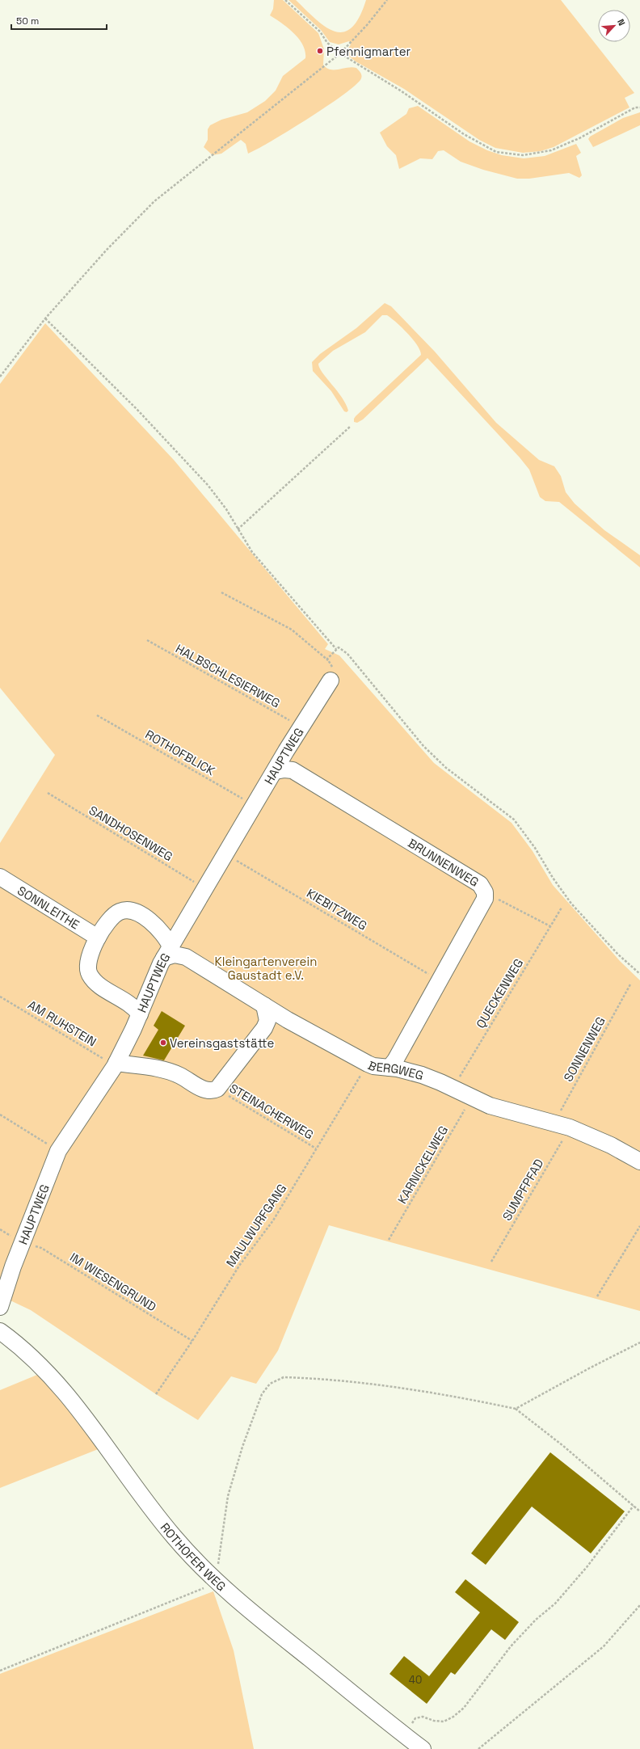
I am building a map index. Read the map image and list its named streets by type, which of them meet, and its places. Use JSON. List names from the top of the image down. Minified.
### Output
{"streets":{"street":["HAUPTWEG","BRUNNENWEG","SONNLEITHE","BERGWEG","ROTHOFER WEG"],"path":["HALBSCHLESIERWEG","ROTHOFBLICK","SANDHOSENWEG","KIEBITZWEG","QUECKENWEG","AM RUHSTEIN","SONNENWEG","STEINACHERWEG","KARNICKELWEG","SUMPFPFAD","MAULWURFGANG","IM WIESENGRUND"]},"crossings":[["HALBSCHLESIERWEG","HAUPTWEG"],["ROTHOFBLICK","HAUPTWEG"],["HAUPTWEG","SANDHOSENWEG"],["HAUPTWEG","BRUNNENWEG"],["HAUPTWEG","KIEBITZWEG"],["HAUPTWEG","AM RUHSTEIN"],["HAUPTWEG","BERGWEG"],["HAUPTWEG","IM WIESENGRUND"],["BRUNNENWEG","KIEBITZWEG"],["BRUNNENWEG","BERGWEG"],["QUECKENWEG","BERGWEG"],["SONNENWEG","BERGWEG"],["BERGWEG","KARNICKELWEG"],["BERGWEG","SUMPFPFAD"],["BERGWEG","MAULWURFGANG"],["STEINACHERWEG","MAULWURFGANG"],["MAULWURFGANG","IM WIESENGRUND"]],"parks":["Kleingartenverein Gaustadt e.V."],"places":["Pfennigmarter","Vereinsgaststätte"],"house_numbers":["40"],"scale_bar":"50 m","north":"top right"}
